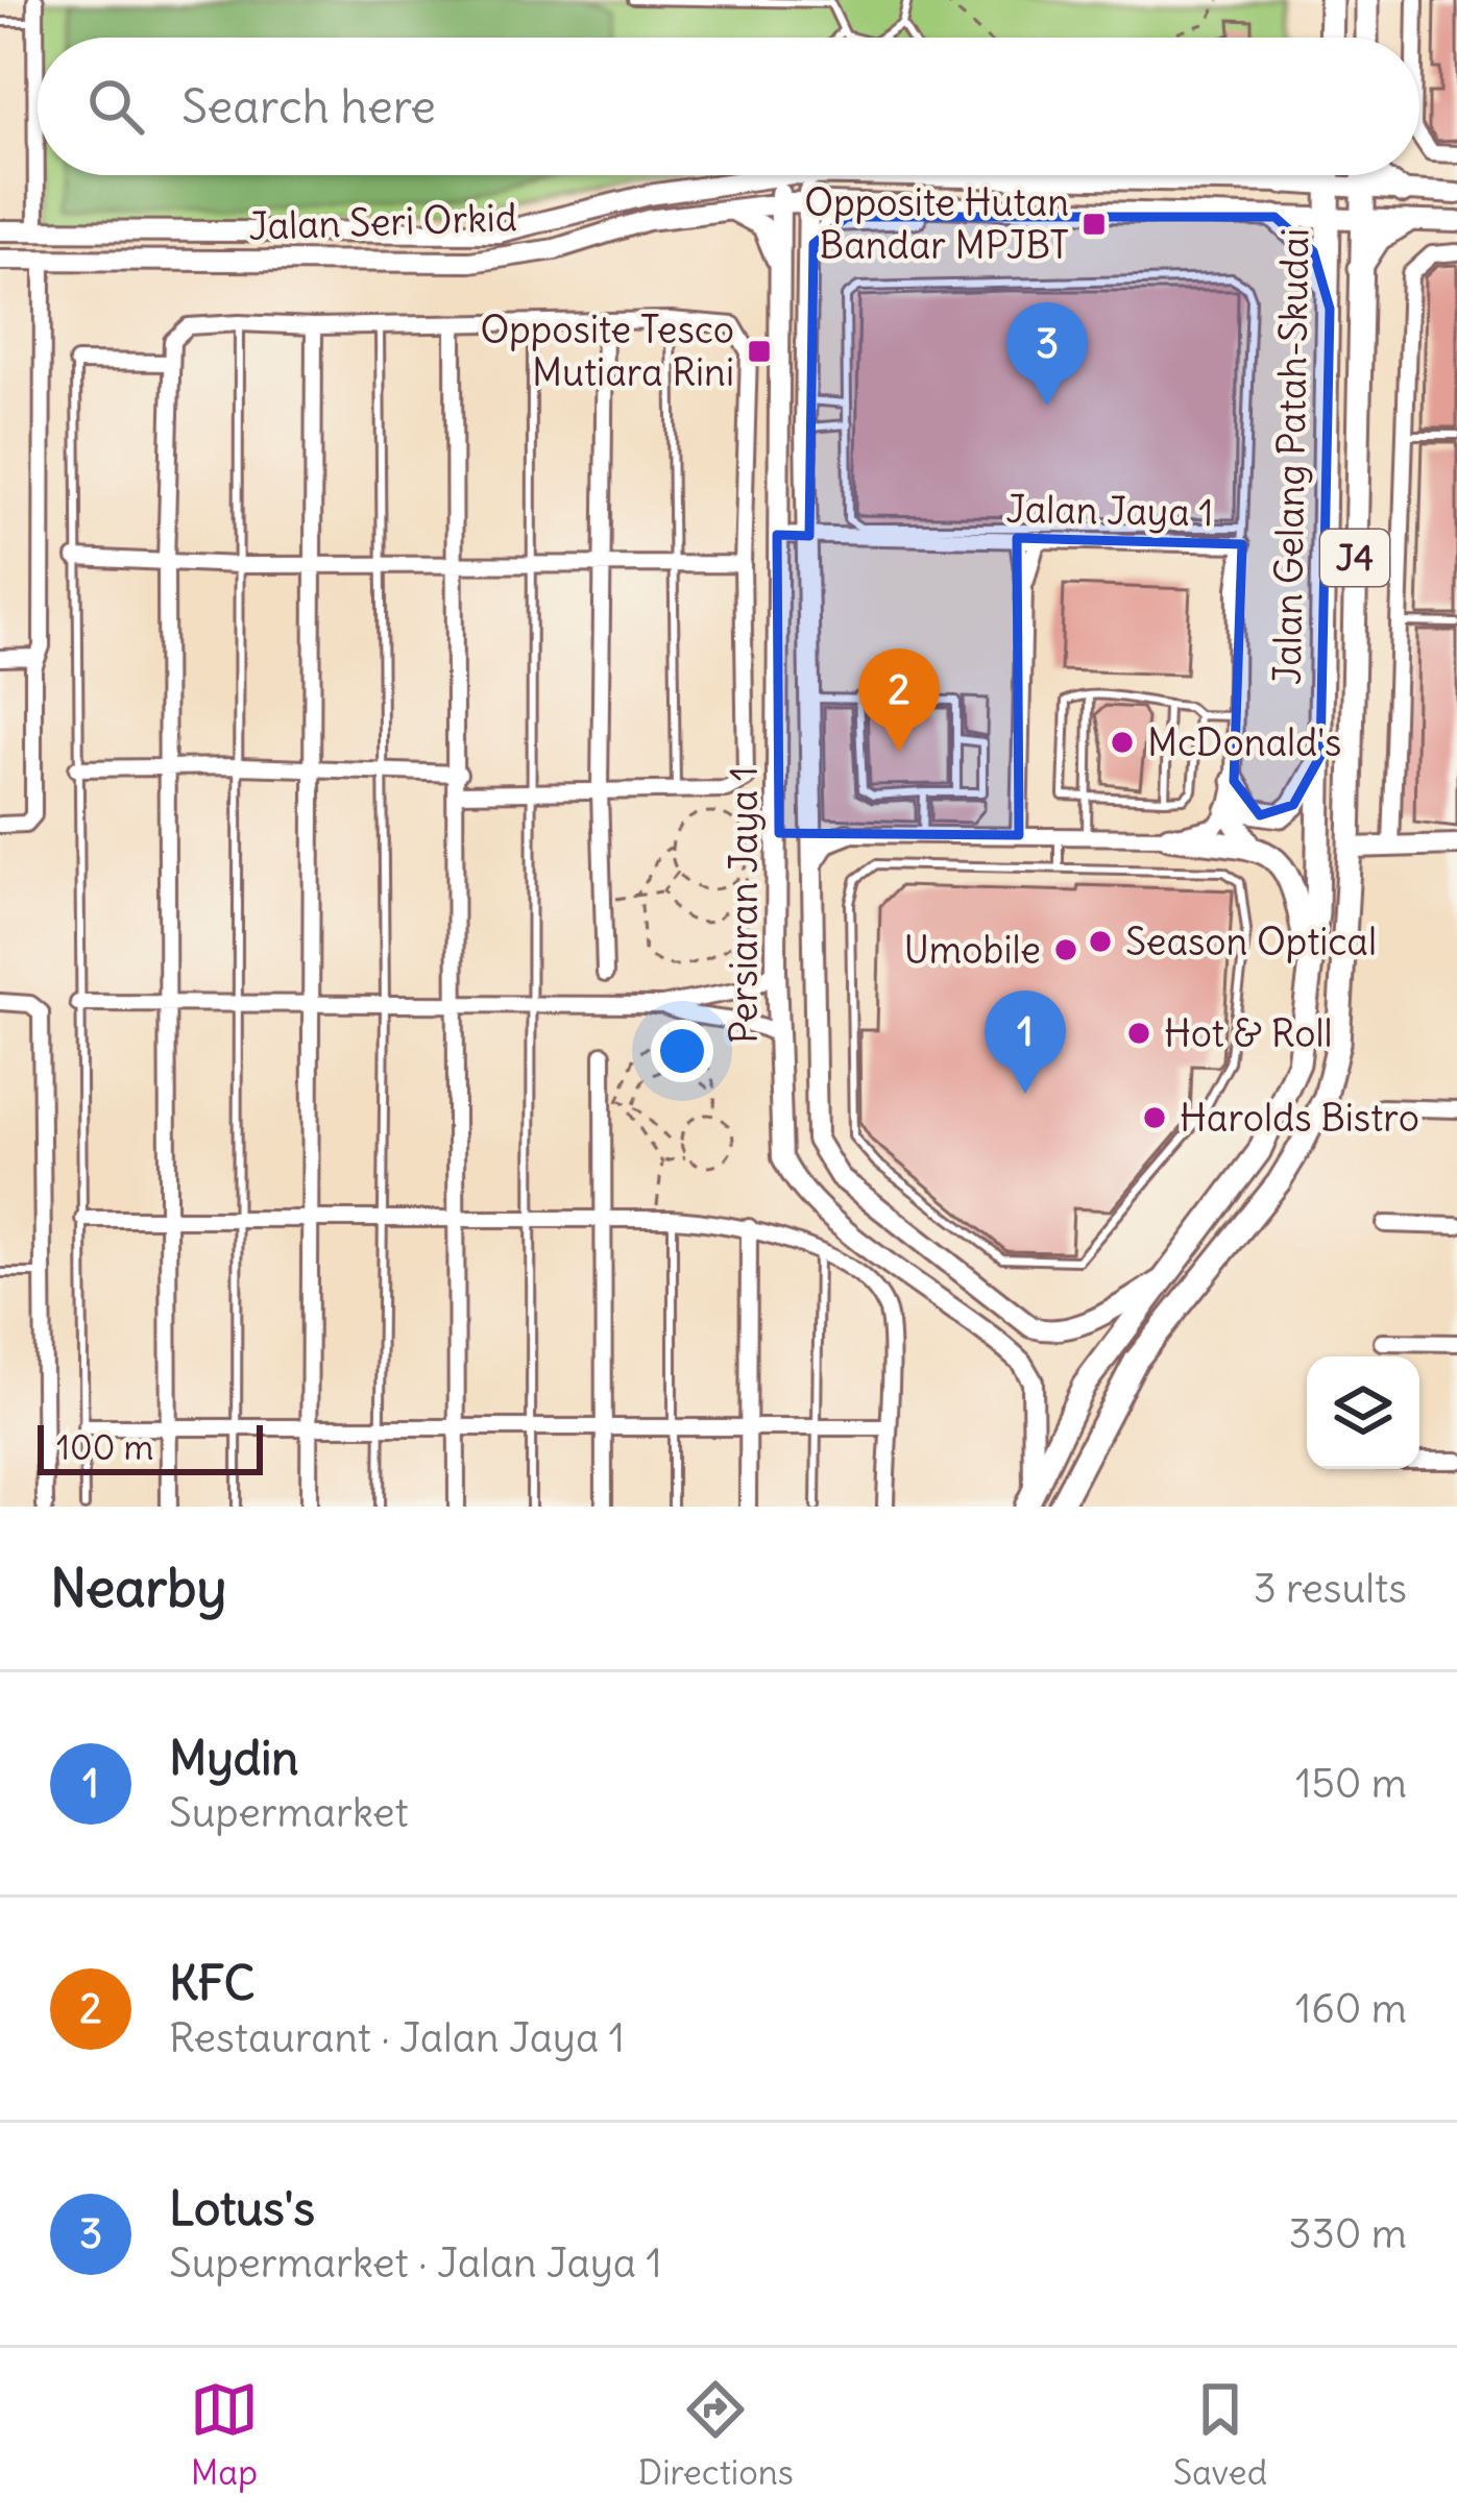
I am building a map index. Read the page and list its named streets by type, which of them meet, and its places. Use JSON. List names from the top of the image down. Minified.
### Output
{"streets":{"main road":["Jalan Seri Orkid","Jalan Gelang Patah-Skudai","J4","Persiaran Jaya 1"],"street":["Jalan Jaya 1"]},"crossings":[["Jalan Seri Orkid","Jalan Gelang Patah-Skudai"],["Jalan Seri Orkid","Persiaran Jaya 1"],["Jalan Gelang Patah-Skudai","Persiaran Jaya 1"],["Jalan Jaya 1","Persiaran Jaya 1"]],"places":{"transit":["Opposite Hutan Bandar MPJBT","Opposite Tesco Mutiara Rini"],"other":["McDonald's","Season Optical","Umobile","Hot & Roll","Harolds Bistro"]},"scale_bar":"100 m","page":{"search":"Search here","pins":["3","2","1"],"scale":"100 m","heading":["Nearby","3 results"],"list":[{"mark":"1","name":"Mydin","note":"Supermarket","value":"150 m"},{"mark":"2","name":"KFC","note":"Restaurant · Jalan Jaya 1","value":"160 m"},{"mark":"3","name":"Lotus's","note":"Supermarket · Jalan Jaya 1","value":"330 m"}],"nav":["Map","Directions","Saved"]}}
